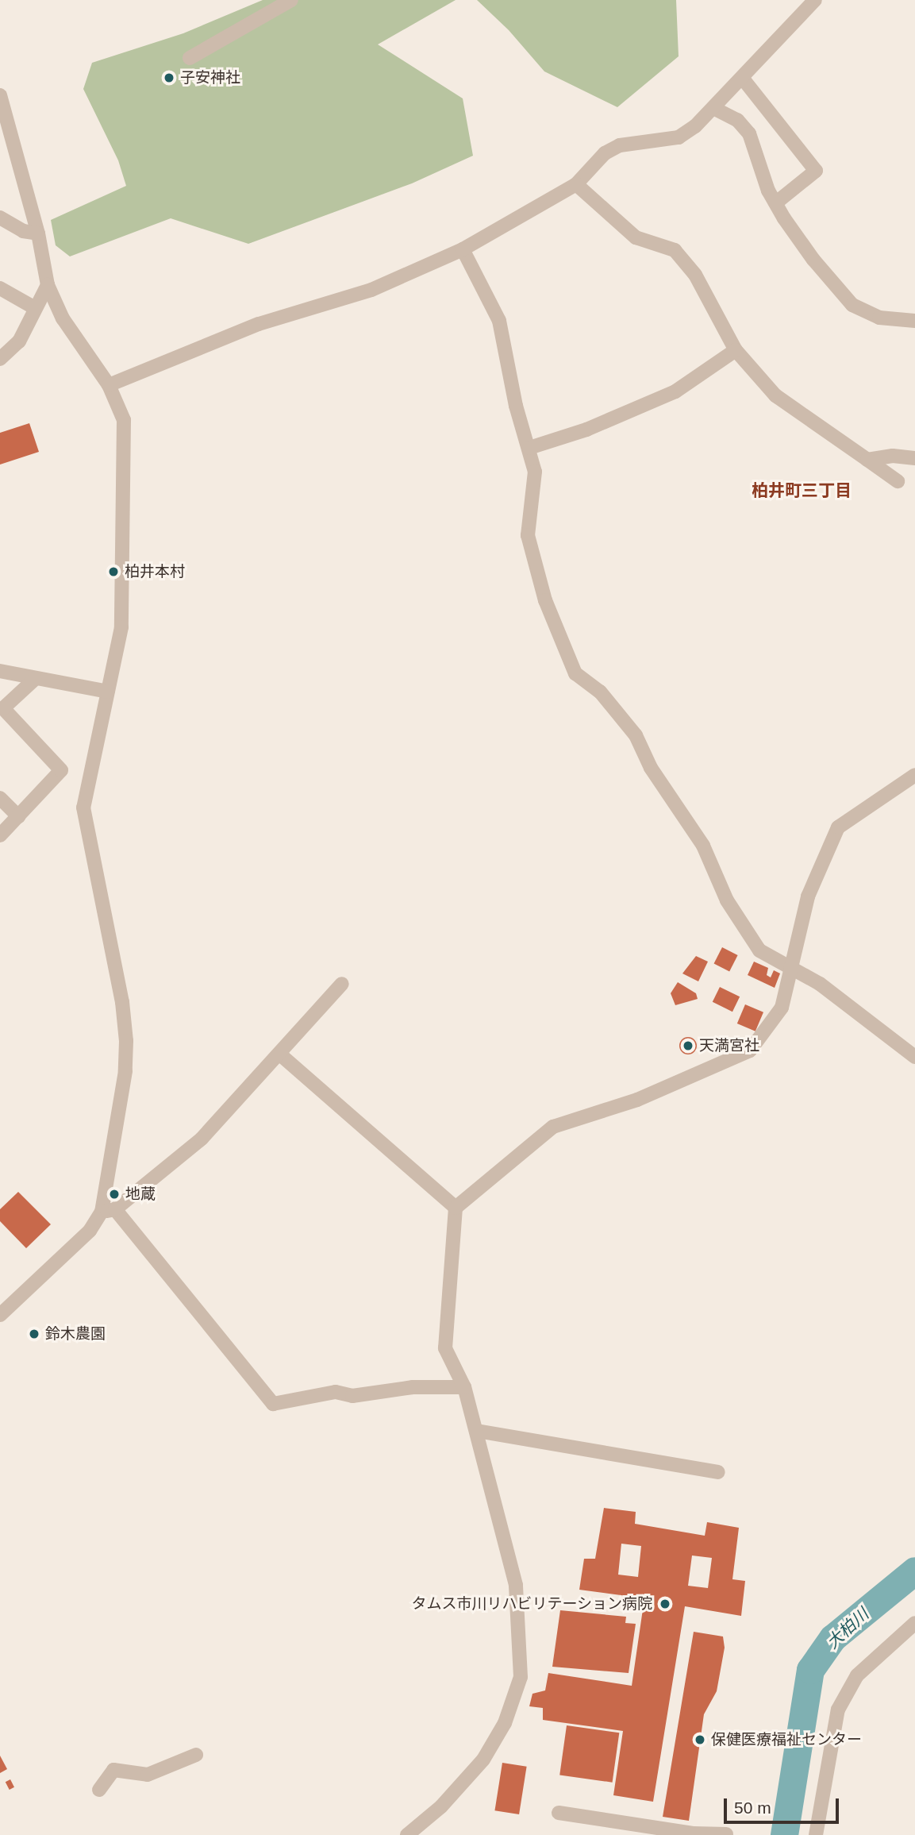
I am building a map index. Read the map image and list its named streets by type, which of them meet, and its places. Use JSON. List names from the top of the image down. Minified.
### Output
{"districts":["柏井町三丁目"],"water":["大柏川"],"places":["子安神社","柏井本村","天満宮社","地蔵","鈴木農園","タムス市川リハビリテーション病院","保健医療福祉センター"],"scale_bar":"50 m"}
